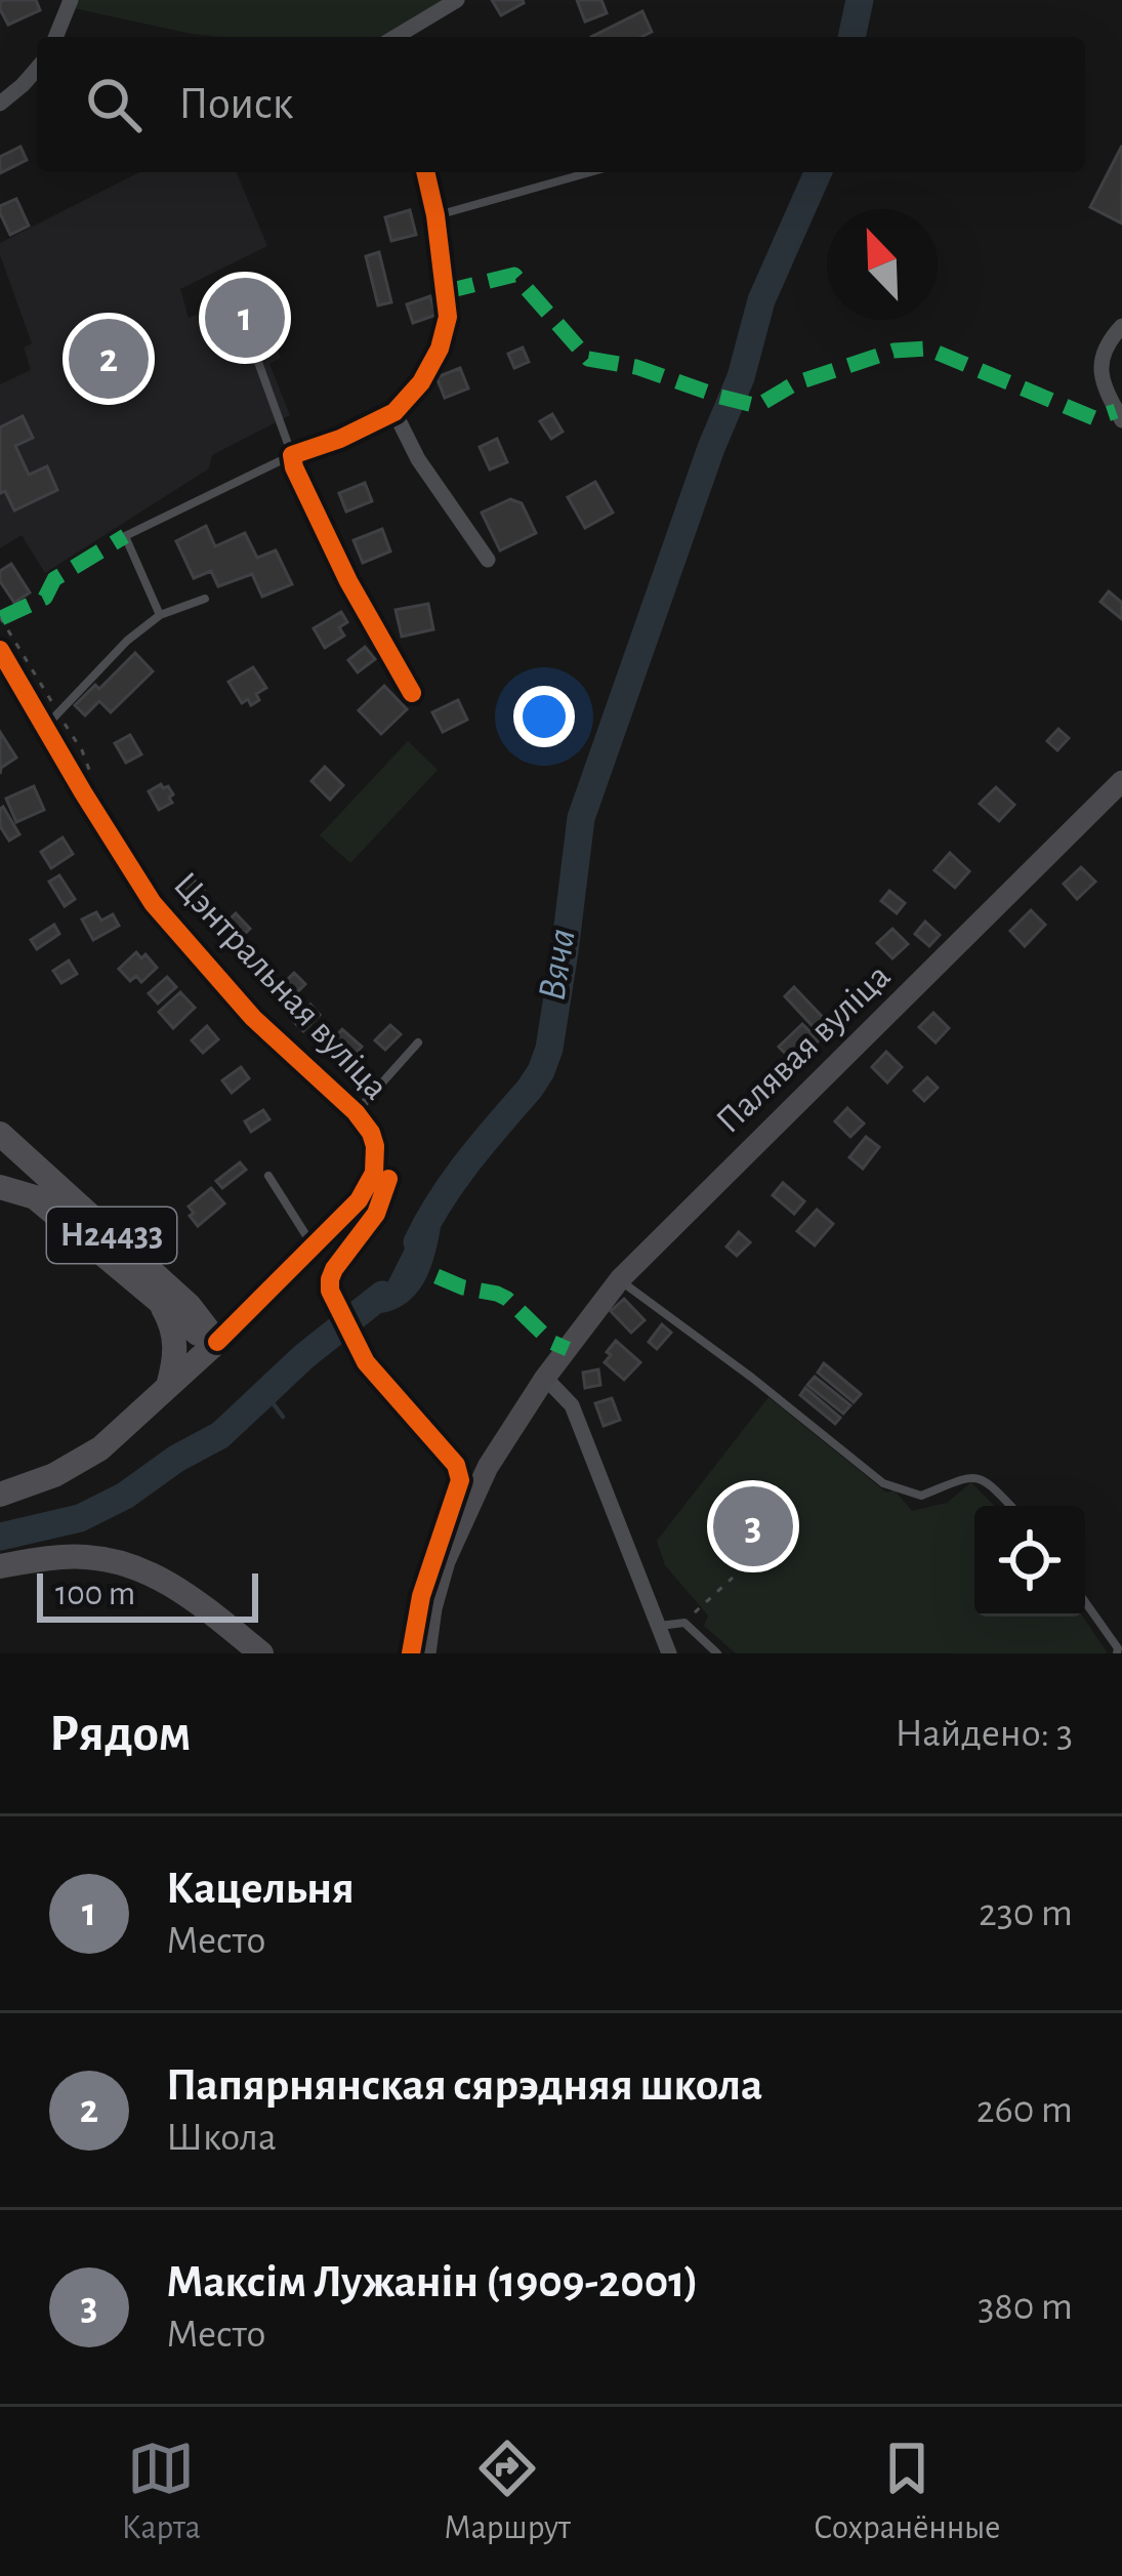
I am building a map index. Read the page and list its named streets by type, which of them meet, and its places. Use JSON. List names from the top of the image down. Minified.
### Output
{"streets":{"highway":["Н24433"],"main road":["Палявая вуліца"],"street":["Цэнтральная вуліца"]},"water":["Вяча"],"scale_bar":"100 m","north":"top left","page":{"search":"Поиск","pins":["1","2","3"],"scale":"100 m","heading":["Рядом","Найдено: 3"],"list":[{"mark":"1","name":"Кацельня","note":"Место","value":"230 m"},{"mark":"2","name":"Папярнянская сярэдняя школа","note":"Школа","value":"260 m"},{"mark":"3","name":"Максiм Лужанiн (1909-2001)","note":"Место","value":"380 m"}],"nav":["Карта","Маршрут","Сохранённые"]}}
